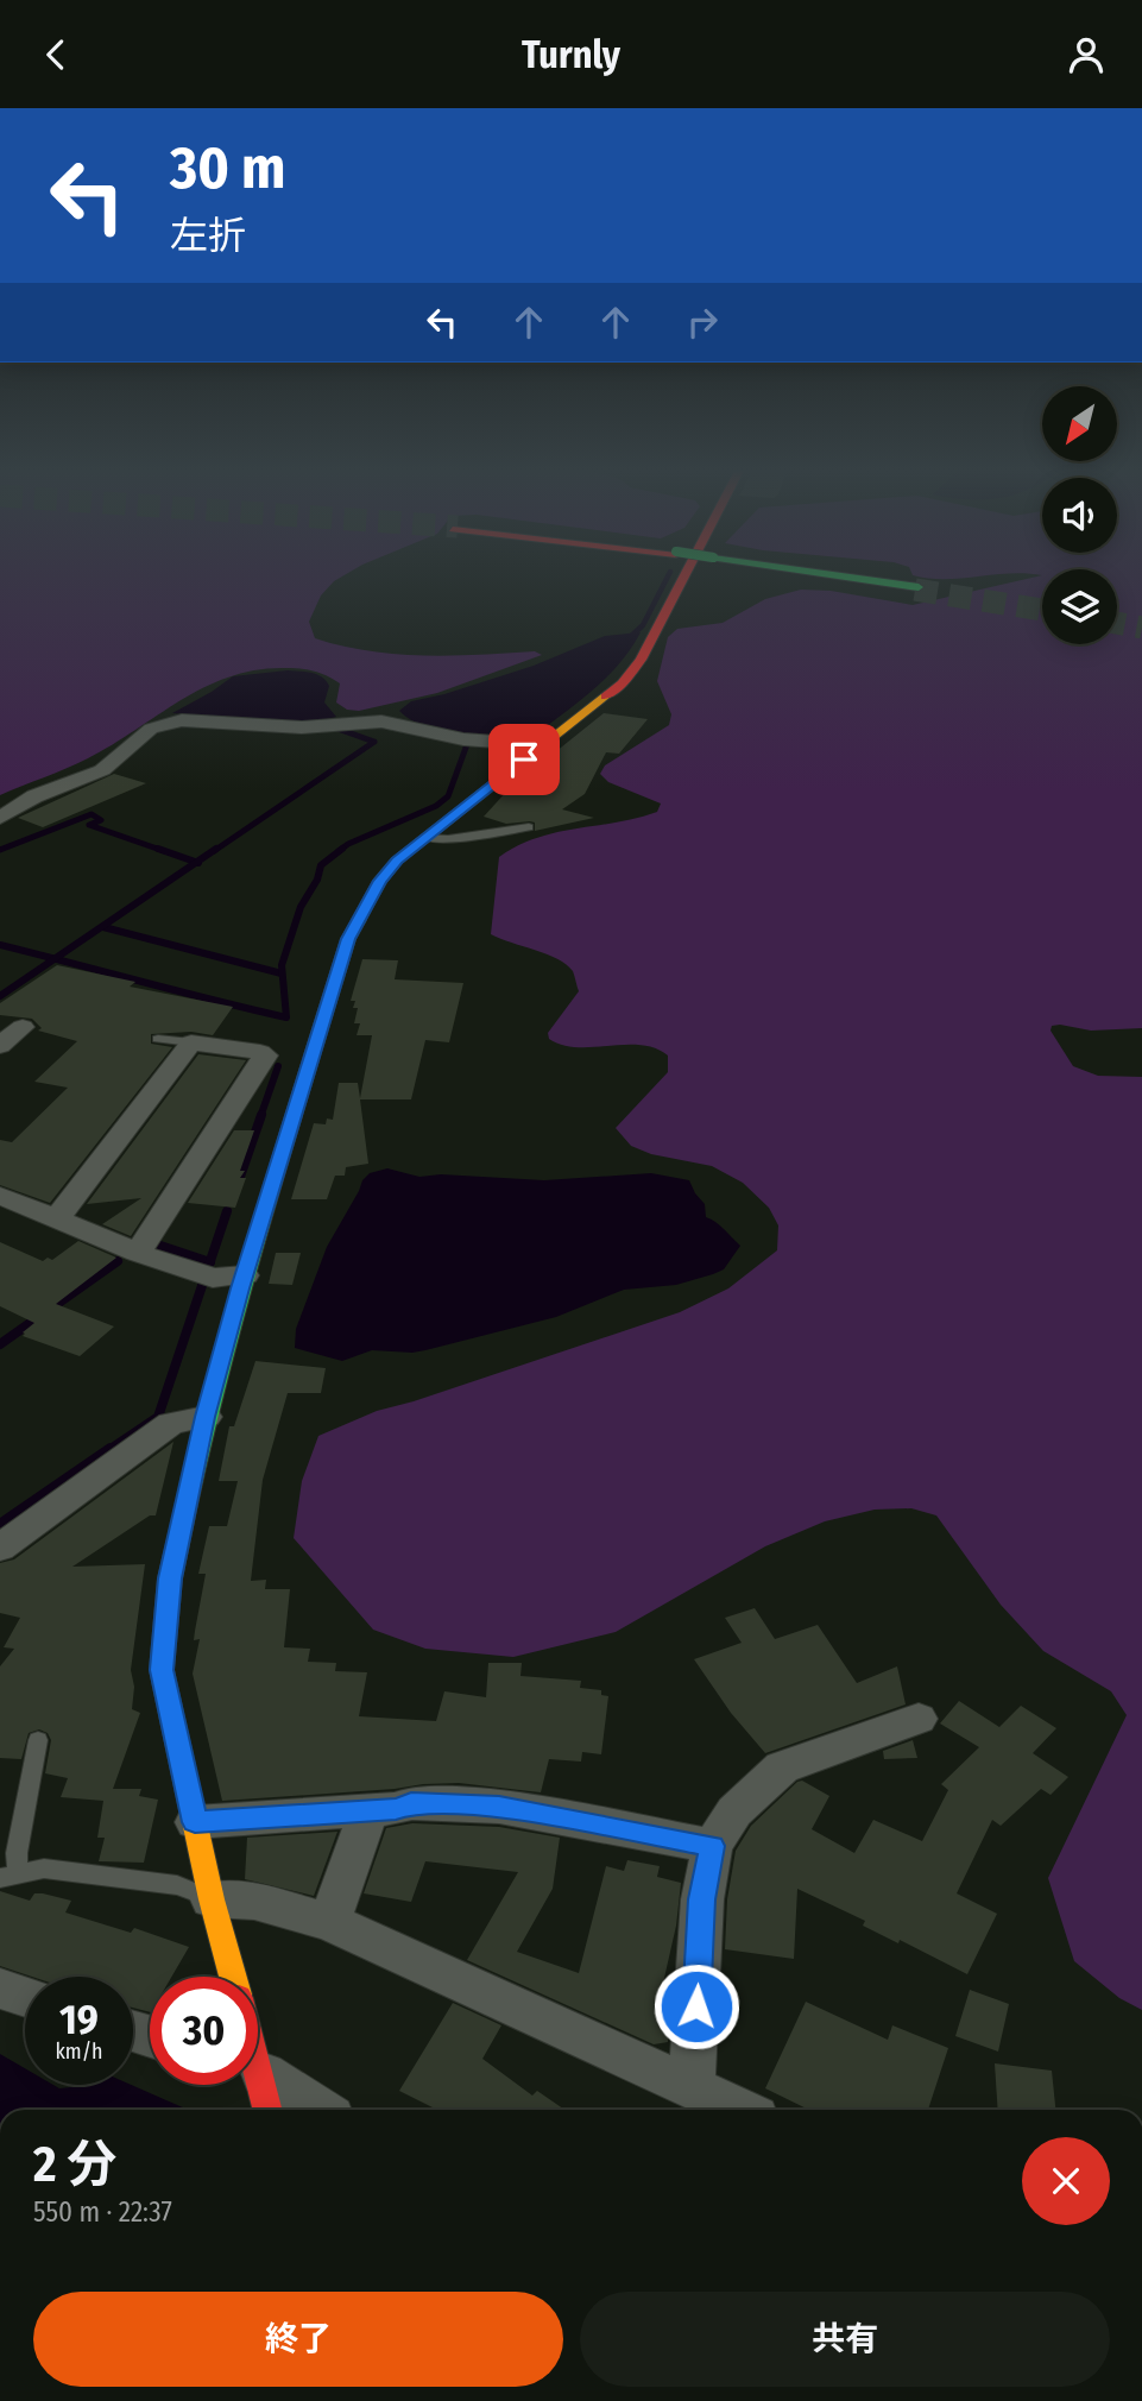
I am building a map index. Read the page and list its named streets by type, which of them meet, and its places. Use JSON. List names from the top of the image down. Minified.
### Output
{"north":"bottom left","page":{"header":"Turnly","turn":["30 m","左折"],"speed":"19 km/h","limit":"30","heading":["2 分","550 m · 22:37"],"buttons":["終了","共有"]}}
